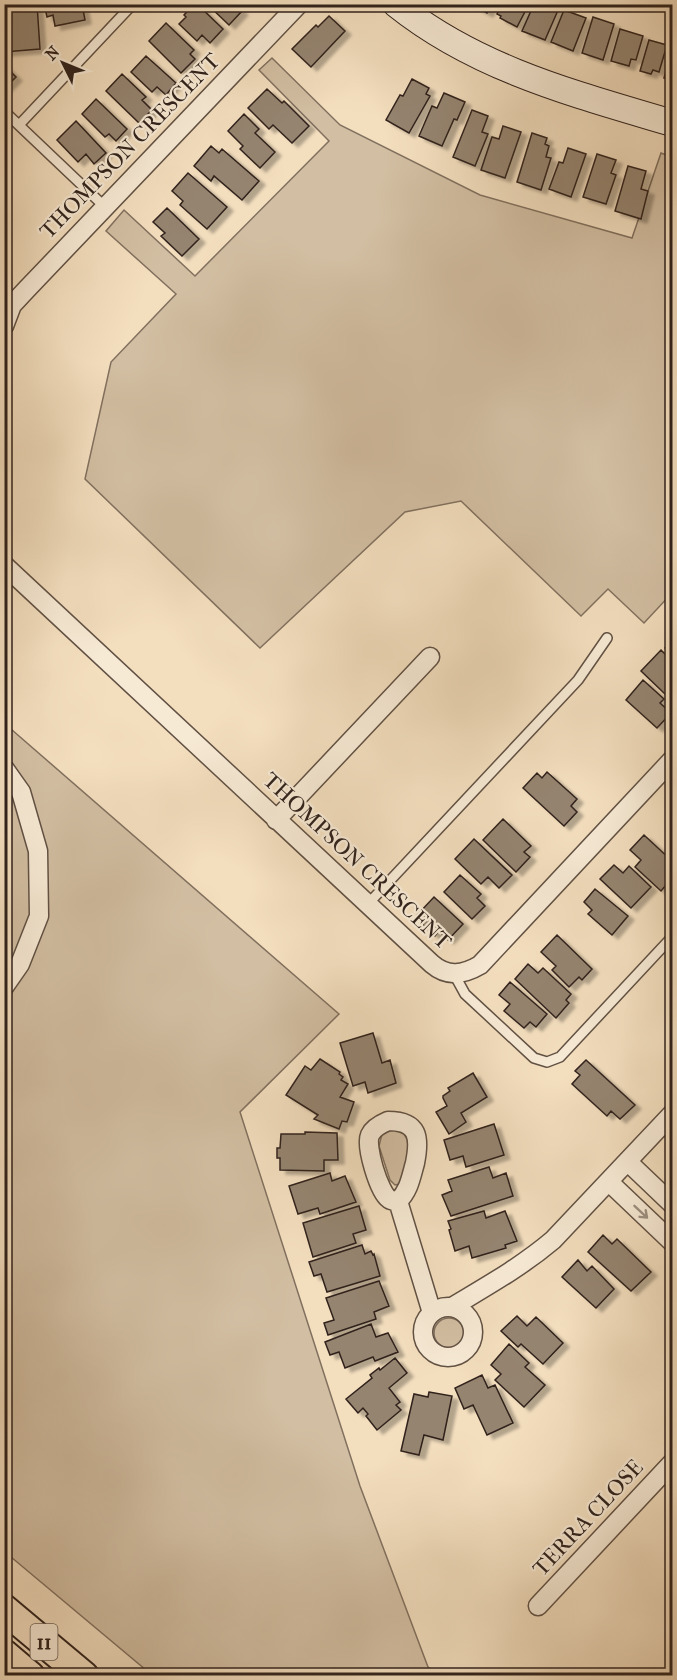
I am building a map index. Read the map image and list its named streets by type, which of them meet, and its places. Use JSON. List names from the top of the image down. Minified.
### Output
{"streets":{"main road":["11"],"street":["THOMPSON CRESCENT","TERRA CLOSE"]},"north":"top left"}
